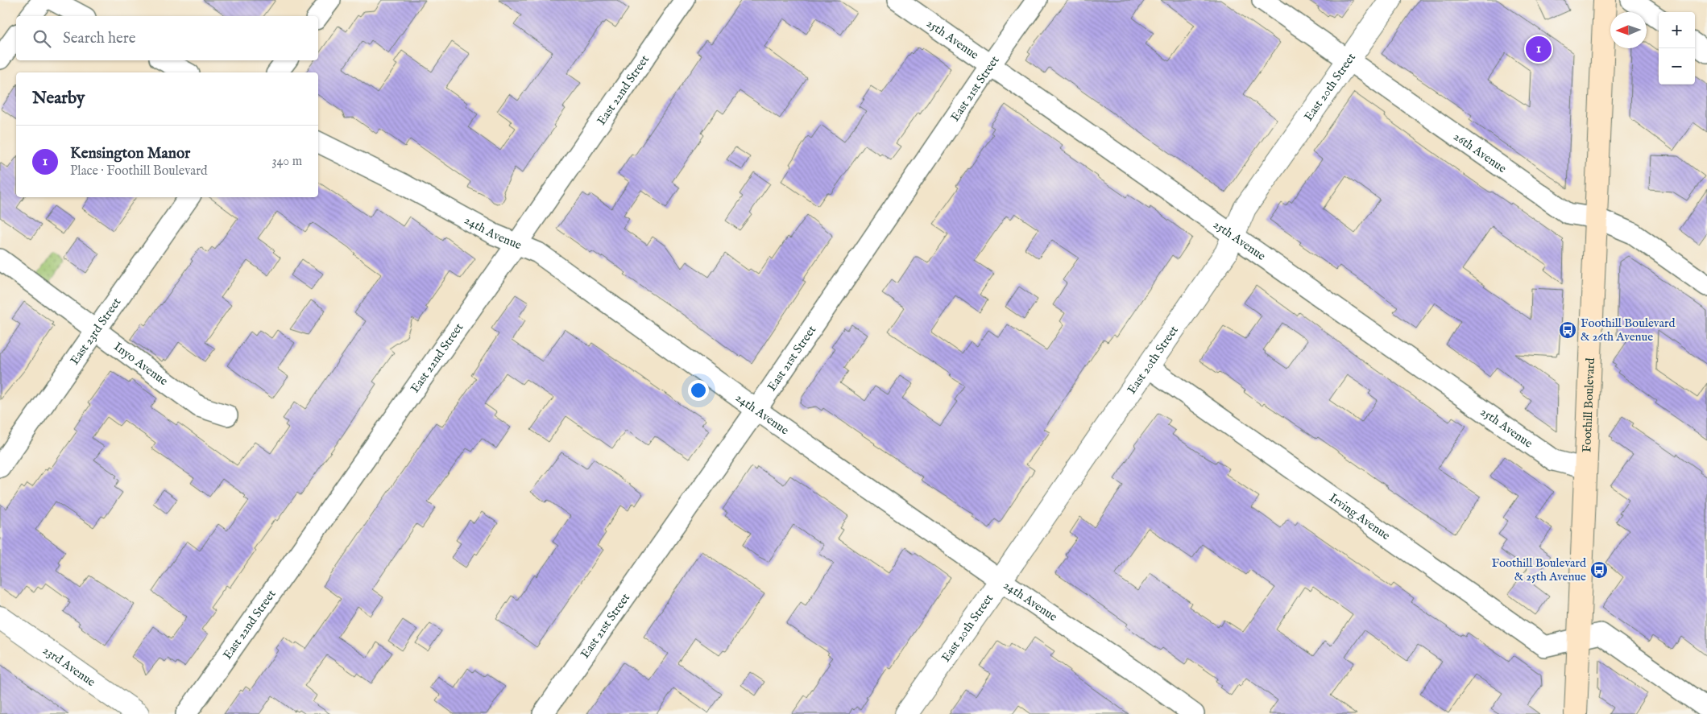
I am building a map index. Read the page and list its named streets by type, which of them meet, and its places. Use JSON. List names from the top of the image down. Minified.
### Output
{"streets":{"main road":["Foothill Boulevard"],"street":["25th Avenue","East 20th Street","East 21st Street","East 22nd Street","26th Avenue","24th Avenue","East 23rd Street","Inyo Avenue","Irving Avenue","23rd Avenue"]},"crossings":[["25th Avenue","East 20th Street"],["25th Avenue","East 21st Street"],["25th Avenue","Foothill Boulevard"],["East 20th Street","26th Avenue"],["East 20th Street","24th Avenue"],["East 20th Street","Irving Avenue"],["East 21st Street","24th Avenue"],["East 22nd Street","24th Avenue"],["26th Avenue","Foothill Boulevard"],["East 23rd Street","Inyo Avenue"],["Foothill Boulevard","Irving Avenue"]],"places":{"bus stop":["Foothill Boulevard & 26th Avenue","Foothill Boulevard & 25th Avenue"]},"north":"left","page":{"map_buttons":["+","−"],"search":"Search here","pins":"1","heading":"Nearby","list":[{"mark":"1","name":"Kensington Manor","note":"Place · Foothill Boulevard","value":"340 m"}]}}
